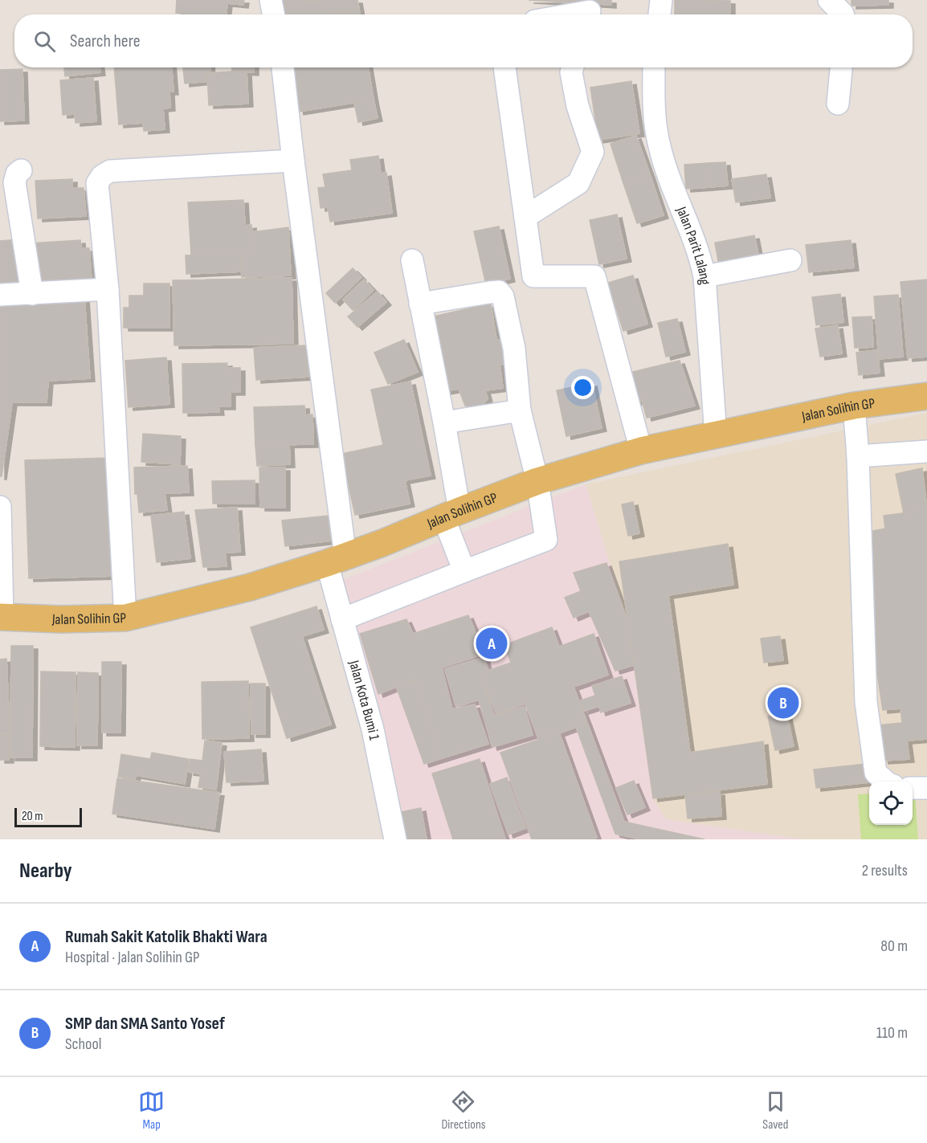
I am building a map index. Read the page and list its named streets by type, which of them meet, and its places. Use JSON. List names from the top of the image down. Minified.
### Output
{"streets":{"main road":["Jalan Solihin GP"],"street":["Jalan Parit Lalang","Jalan Kota Bumi 1"]},"crossings":[["Jalan Parit Lalang","Jalan Solihin GP"],["Jalan Solihin GP","Jalan Kota Bumi 1"]],"scale_bar":"20 m","page":{"search":"Search here","pins":["A","B"],"scale":"20 m","heading":["Nearby","2 results"],"list":[{"mark":"A","name":"Rumah Sakit Katolik Bhakti Wara","note":"Hospital · Jalan Solihin GP","value":"80 m"},{"mark":"B","name":"SMP dan SMA Santo Yosef","note":"School","value":"110 m"}],"nav":["Map","Directions","Saved"]}}
